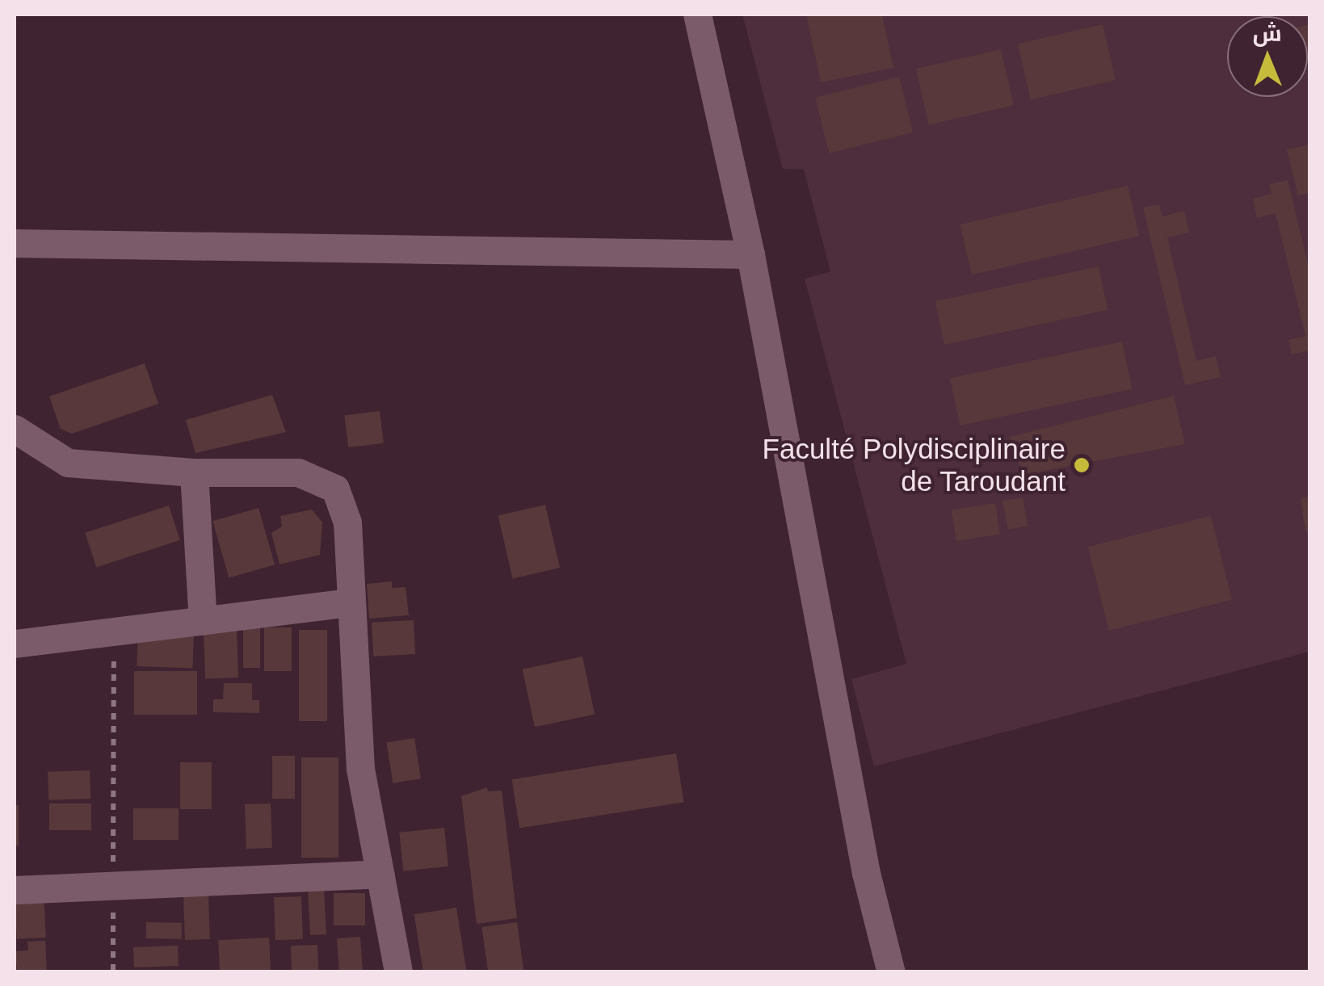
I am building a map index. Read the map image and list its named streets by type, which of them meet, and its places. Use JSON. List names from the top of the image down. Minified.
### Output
{"places":["Faculté Polydisciplinaire de Taroudant"],"north":"top"}
